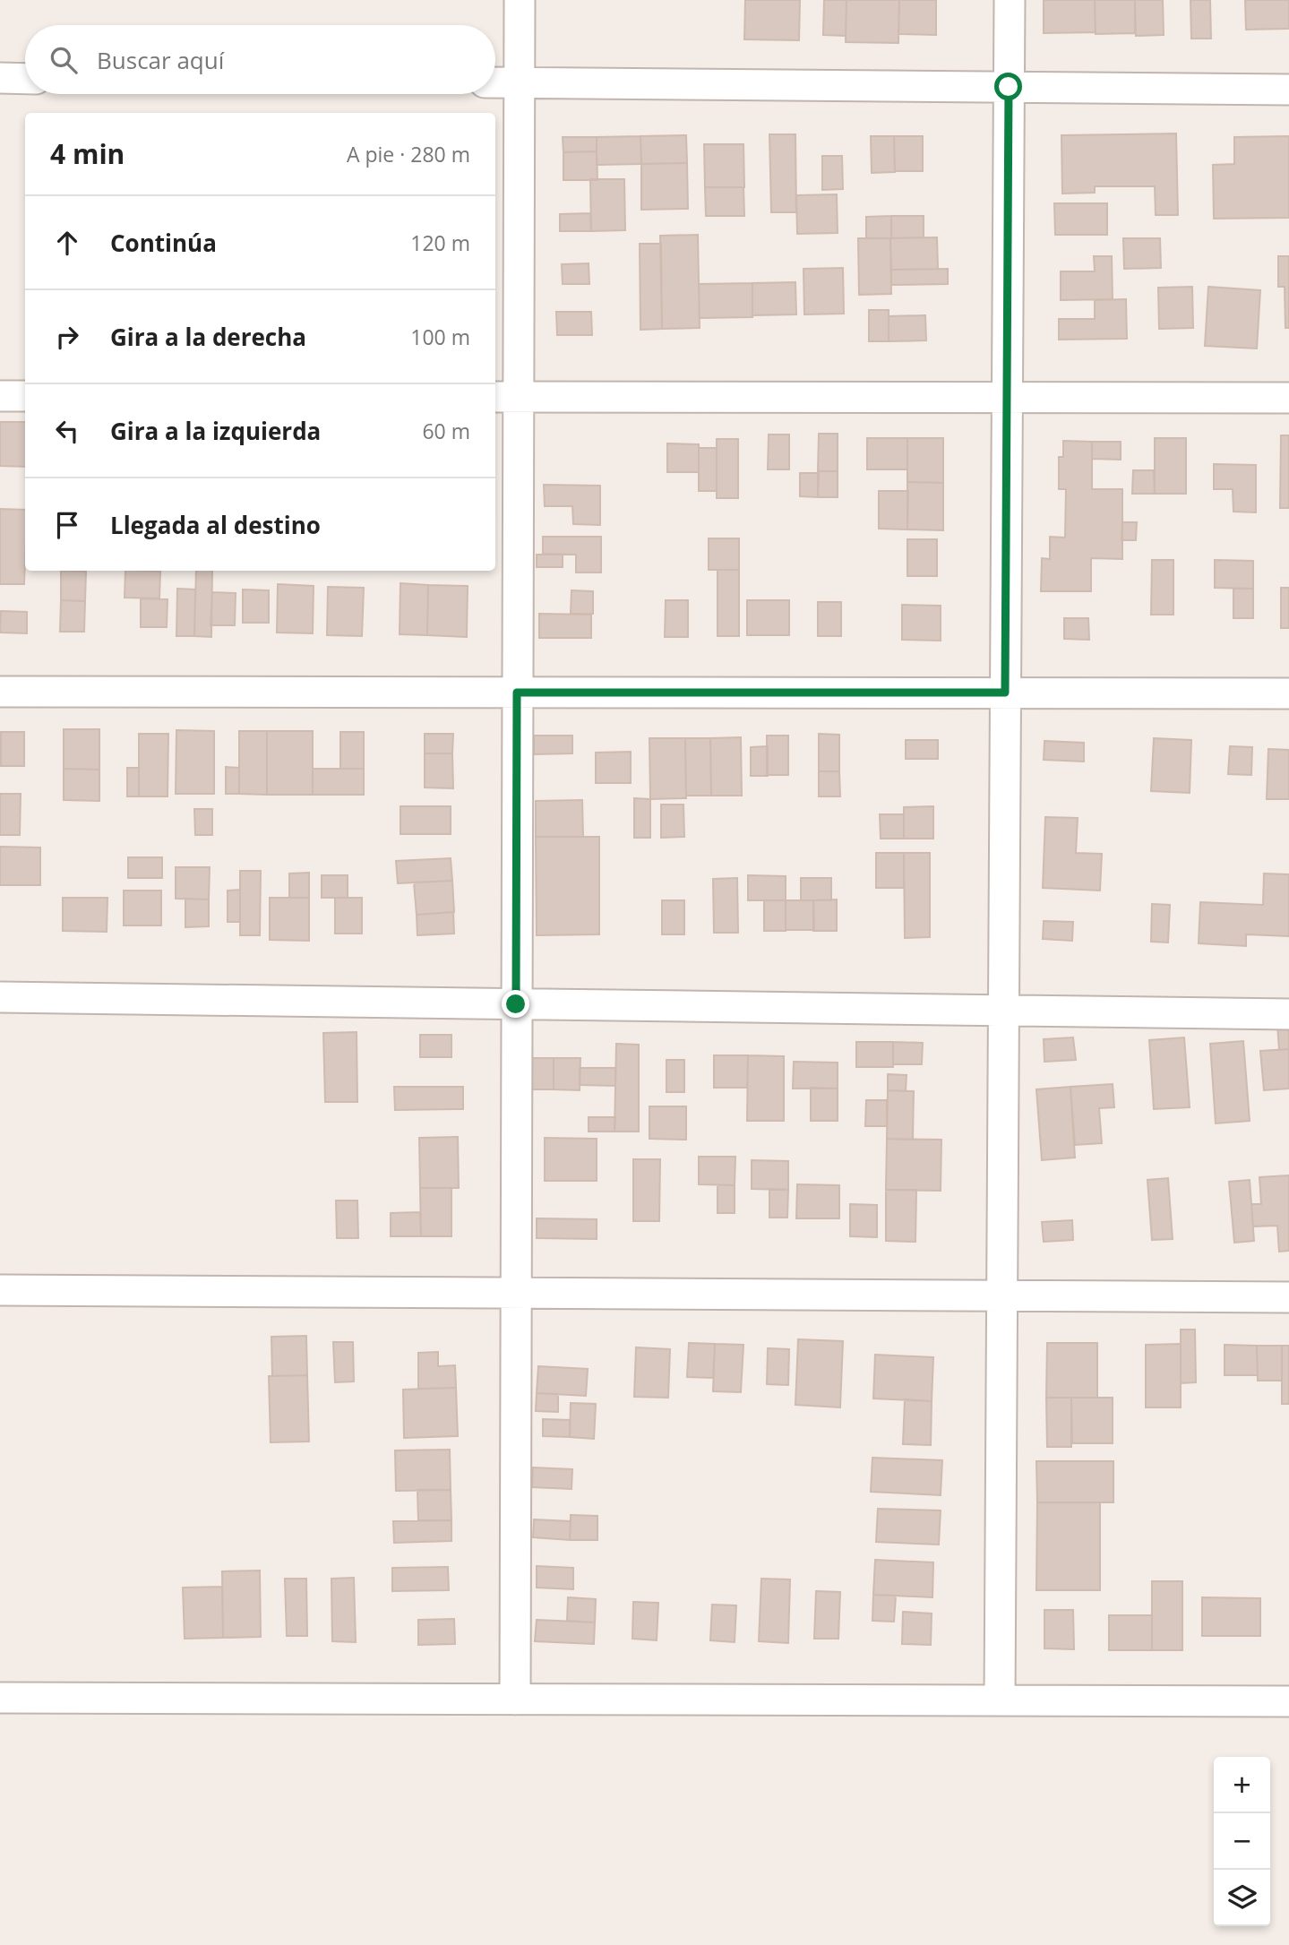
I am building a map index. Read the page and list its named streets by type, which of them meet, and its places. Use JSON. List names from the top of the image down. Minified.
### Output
{"page":{"search":"Buscar aquí","heading":["4 min","A pie · 280 m"],"list":[["Continúa","120 m"],["Gira a la derecha","100 m"],["Gira a la izquierda","60 m"],"Llegada al destino"],"map_buttons":["+","−"]}}
